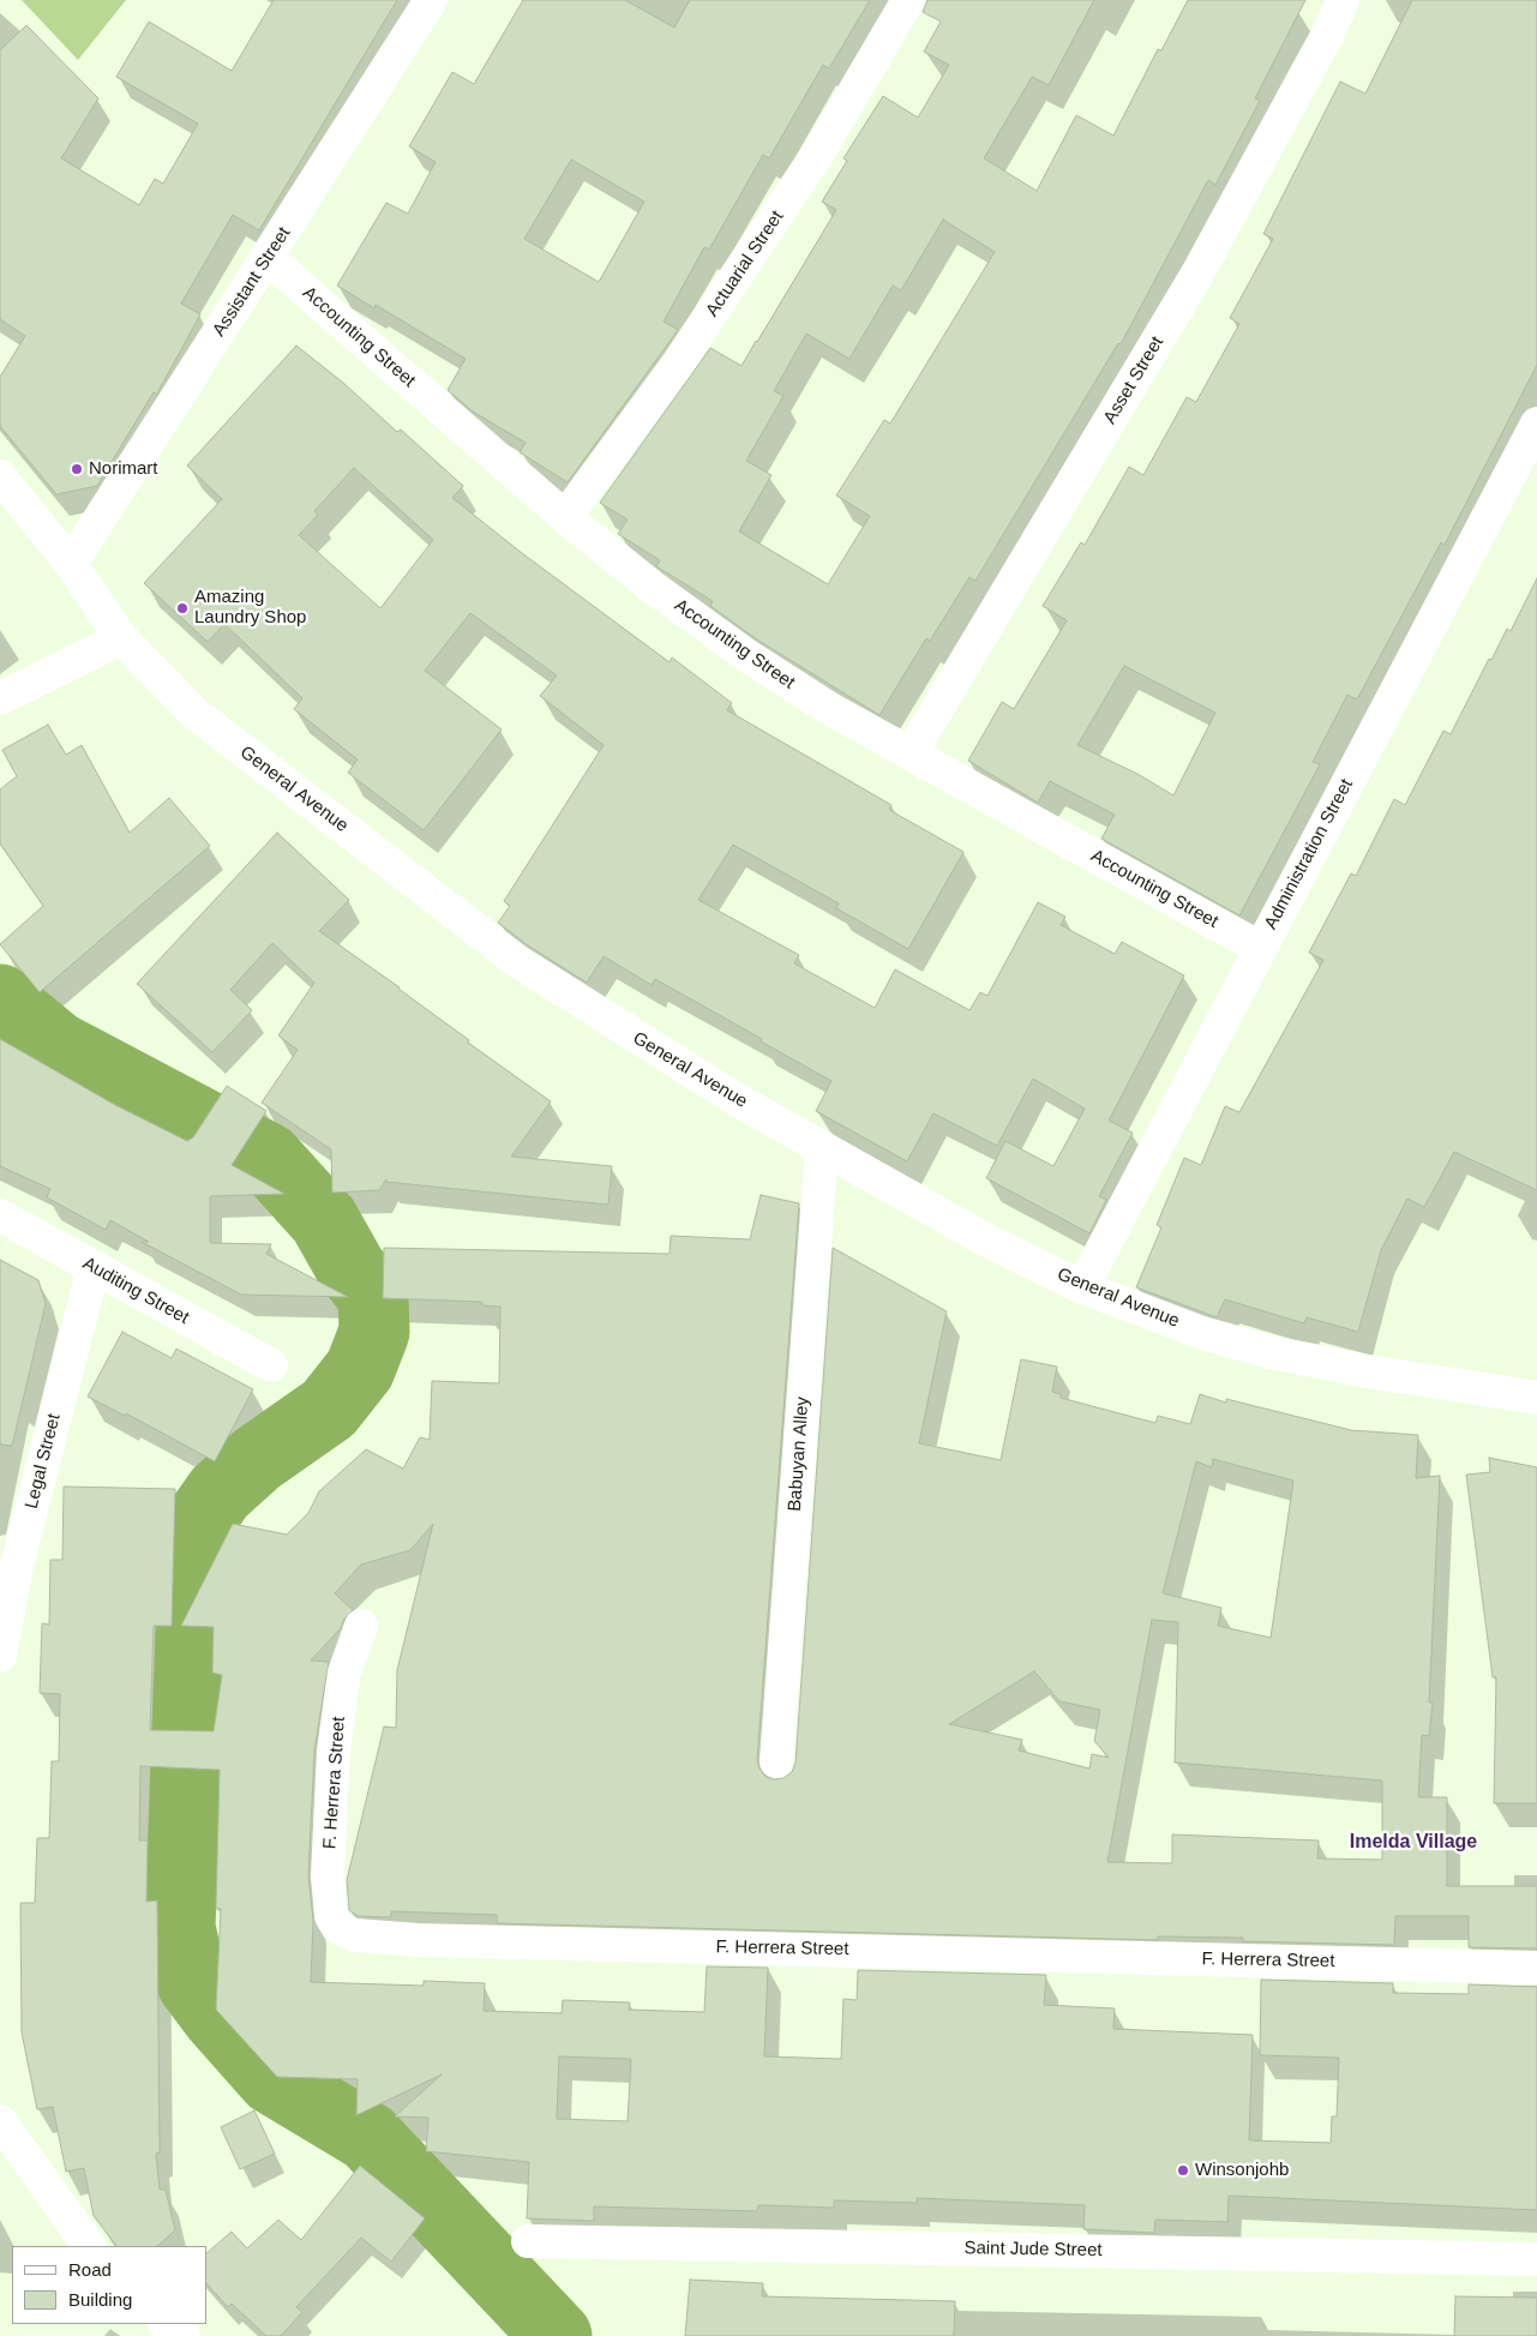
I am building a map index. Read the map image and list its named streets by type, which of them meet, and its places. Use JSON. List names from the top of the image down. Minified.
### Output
{"streets":{"street":["Actuarial Street","Assistant Street","Accounting Street","Asset Street","General Avenue","Administration Street","Auditing Street","Babuyan Alley","Legal Street","F. Herrera Street","Saint Jude Street"]},"crossings":[["Actuarial Street","Accounting Street"],["Assistant Street","Accounting Street"],["Assistant Street","General Avenue"],["Accounting Street","Asset Street"],["Accounting Street","Administration Street"],["General Avenue","Administration Street"],["General Avenue","Babuyan Alley"],["Auditing Street","Legal Street"]],"districts":["Imelda Village"],"places":["Norimart","Amazing Laundry Shop","Winsonjohb"],"legend":["Road","Building"]}
